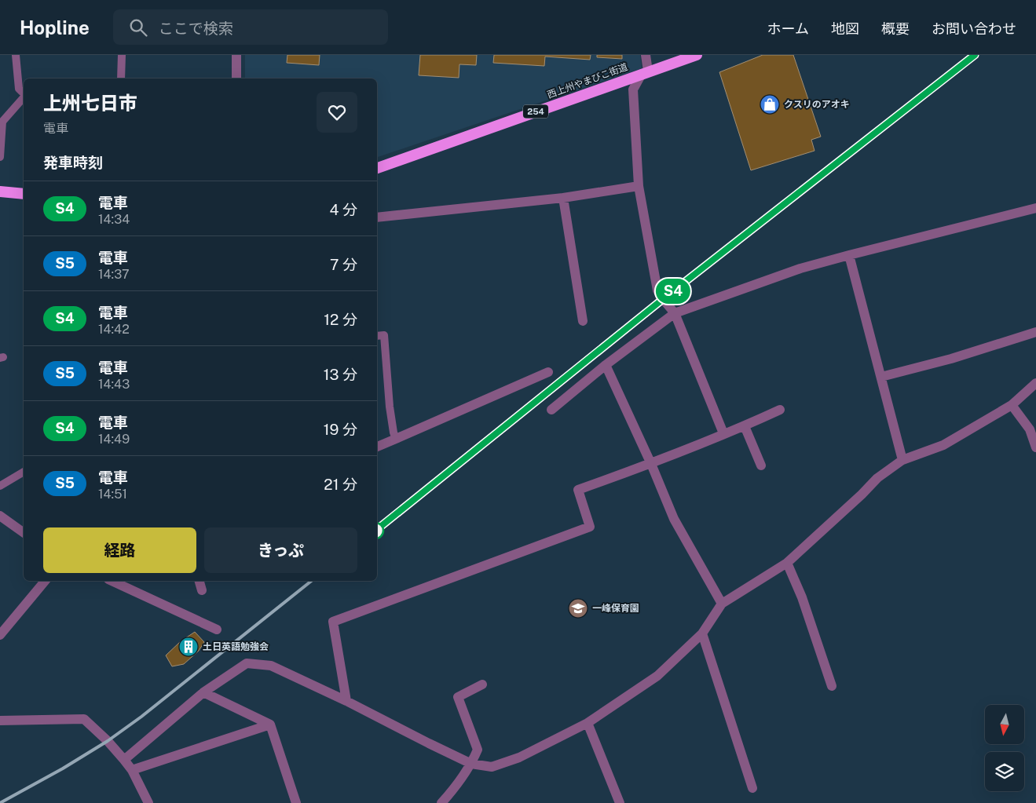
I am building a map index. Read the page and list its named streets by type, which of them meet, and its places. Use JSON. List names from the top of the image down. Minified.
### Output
{"streets":{"highway":["西上州やまびこ街道","254"]},"places":{"shop":["クスリのアオキ"],"school or university":["一峰保育園"],"building":["土日英語勉強会"]},"north":"bottom","page":{"header":"Hopline","search":"ここで検索","nav":["ホーム","地図","概要","お問い合わせ"],"on_map":"S4","heading":[["上州七日市","電車"],"発車時刻"],"list":[{"mark":"S4","name":"電車","note":"14:34","value":"4 分"},{"mark":"S5","name":"電車","note":"14:37","value":"7 分"},{"mark":"S4","name":"電車","note":"14:42","value":"12 分"},{"mark":"S5","name":"電車","note":"14:43","value":"13 分"},{"mark":"S4","name":"電車","note":"14:49","value":"19 分"},{"mark":"S5","name":"電車","note":"14:51","value":"21 分"}],"buttons":["経路","きっぷ"]}}
